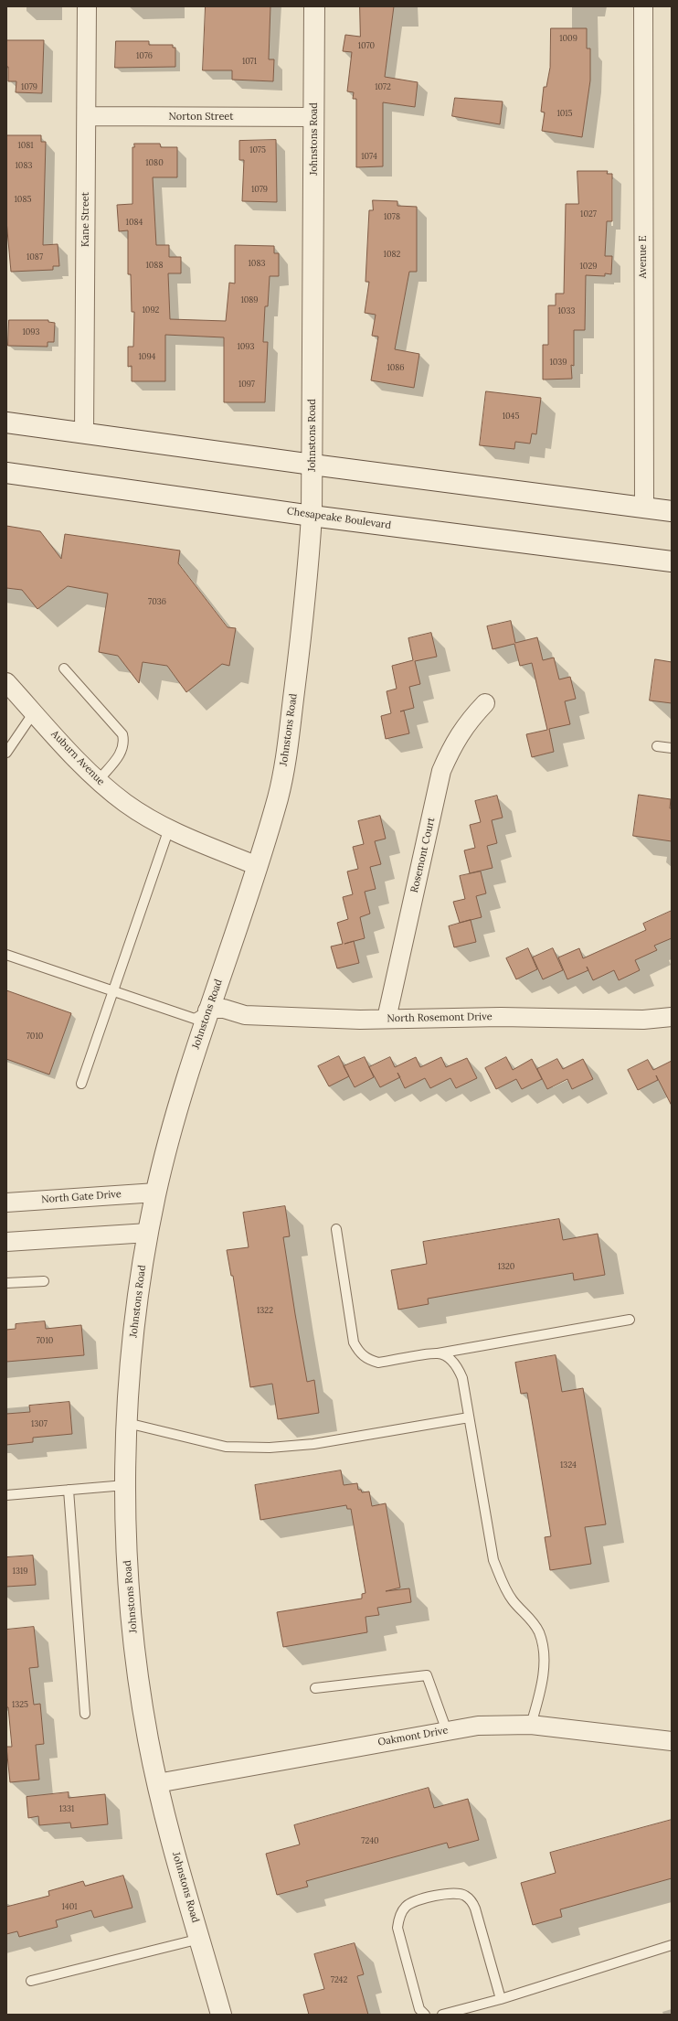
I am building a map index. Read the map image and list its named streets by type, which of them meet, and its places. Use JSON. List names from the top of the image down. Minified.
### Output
{"streets":{"street":["Norton Street","Johnstons Road","Kane Street","Avenue E","Chesapeake Boulevard","Auburn Avenue","Rosemont Court","North Rosemont Drive","North Gate Drive","Oakmont Drive"]},"crossings":[["Norton Street","Johnstons Road"],["Norton Street","Kane Street"],["Johnstons Road","Chesapeake Boulevard"],["Johnstons Road","Auburn Avenue"],["Johnstons Road","North Rosemont Drive"],["Johnstons Road","North Gate Drive"],["Johnstons Road","Oakmont Drive"],["Rosemont Court","North Rosemont Drive"]],"house_numbers":["1009","1070","1076","1071","1079","1072","1015","1081","1075","1074","1080","1083","1079","1085","1027","1078","1084","1082","1087","1083","1088","1029","1089","1092","1033","1093","1093","1094","1039","1086","1097","1045","7036","7010","1320","1322","7010","1307","1324","1319","1325","1331","7240","1401","7242"]}
